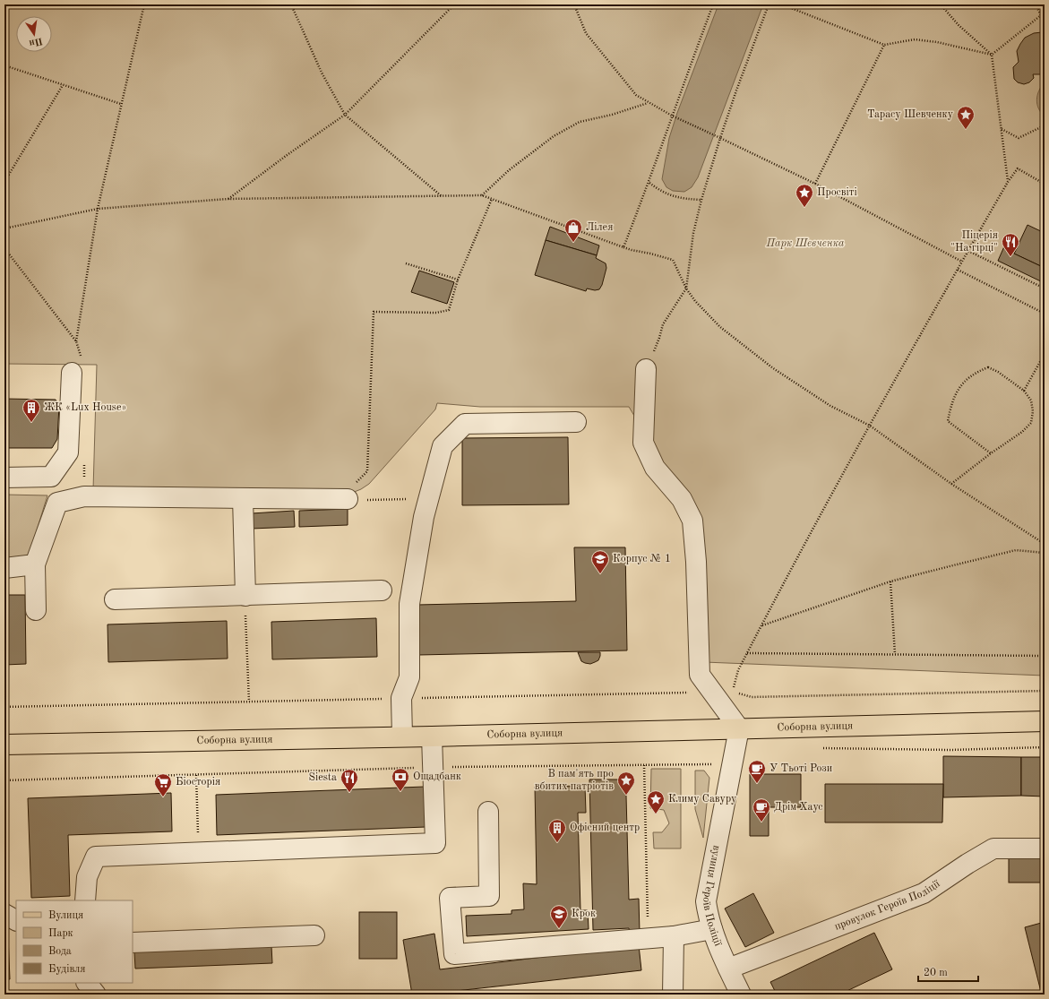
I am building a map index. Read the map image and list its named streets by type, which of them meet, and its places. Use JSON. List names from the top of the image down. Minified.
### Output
{"streets":{"main road":["Соборна вулиця"],"street":["вулиця Героїв Поліції","провулок Героїв Поліції"]},"crossings":[["Соборна вулиця","вулиця Героїв Поліції"],["вулиця Героїв Поліції","провулок Героїв Поліції"]],"parks":["Парк Шевченка"],"places":{"place":["Тарасу Шевченку","Просвіті","В пам'ять про вбитих патріотів","Климу Савуру"],"shop":["Лілея"],"restaurant":["Піцерія \"На гірці\"","Siesta"],"building":["ЖК «Lux House»","Офісний центр"],"school or university":["Корпус № 1","Крок"],"cafe":["У Тьоті Рози","Дрім Хаус"],"bank":["Ощадбанк"],"supermarket":["Біосторія"]},"legend":["Вулиця","Парк","Вода","Будівля"],"scale_bar":"20 m","north":"bottom"}
